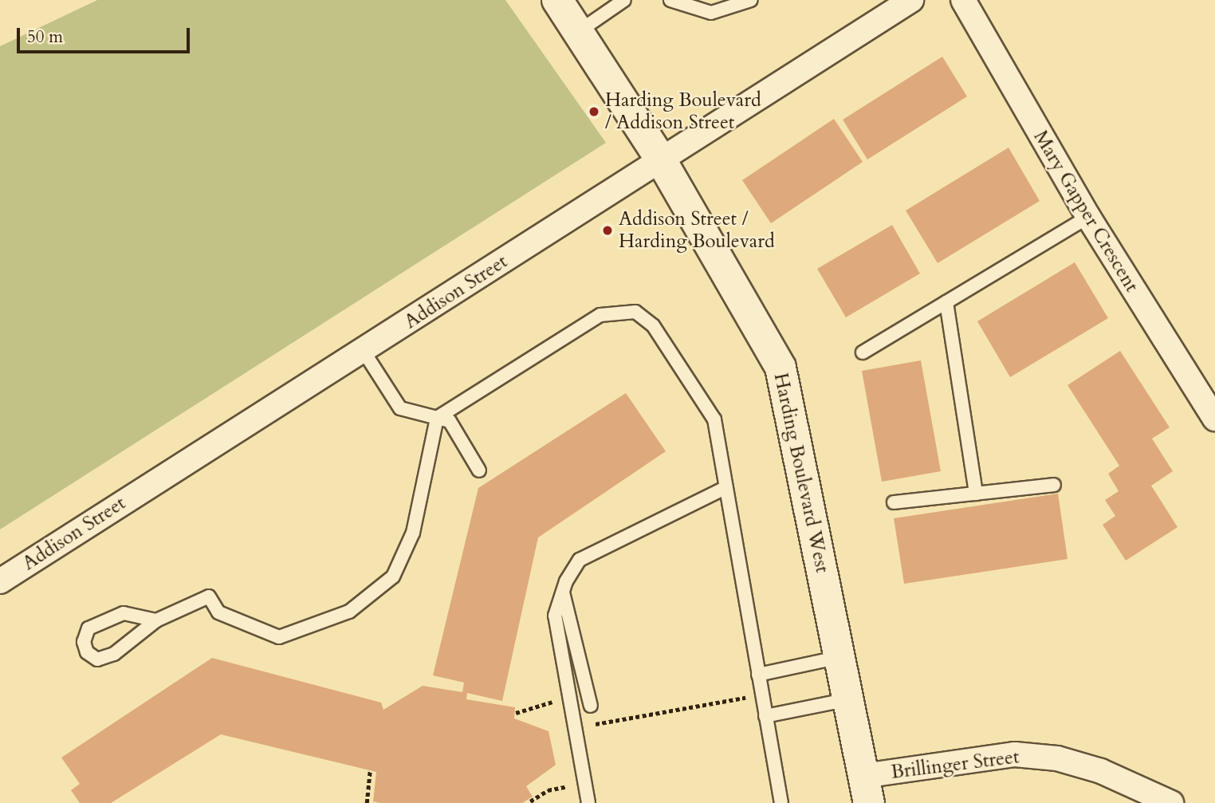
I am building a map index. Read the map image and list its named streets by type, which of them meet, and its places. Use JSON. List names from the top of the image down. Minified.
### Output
{"streets":{"street":["Mary Gapper Crescent","Addison Street","Harding Boulevard West","Brillinger Street"]},"crossings":[["Addison Street","Harding Boulevard West"],["Harding Boulevard West","Brillinger Street"]],"places":["Harding Boulevard / Addison Street","Addison Street / Harding Boulevard"],"scale_bar":"50 m"}
